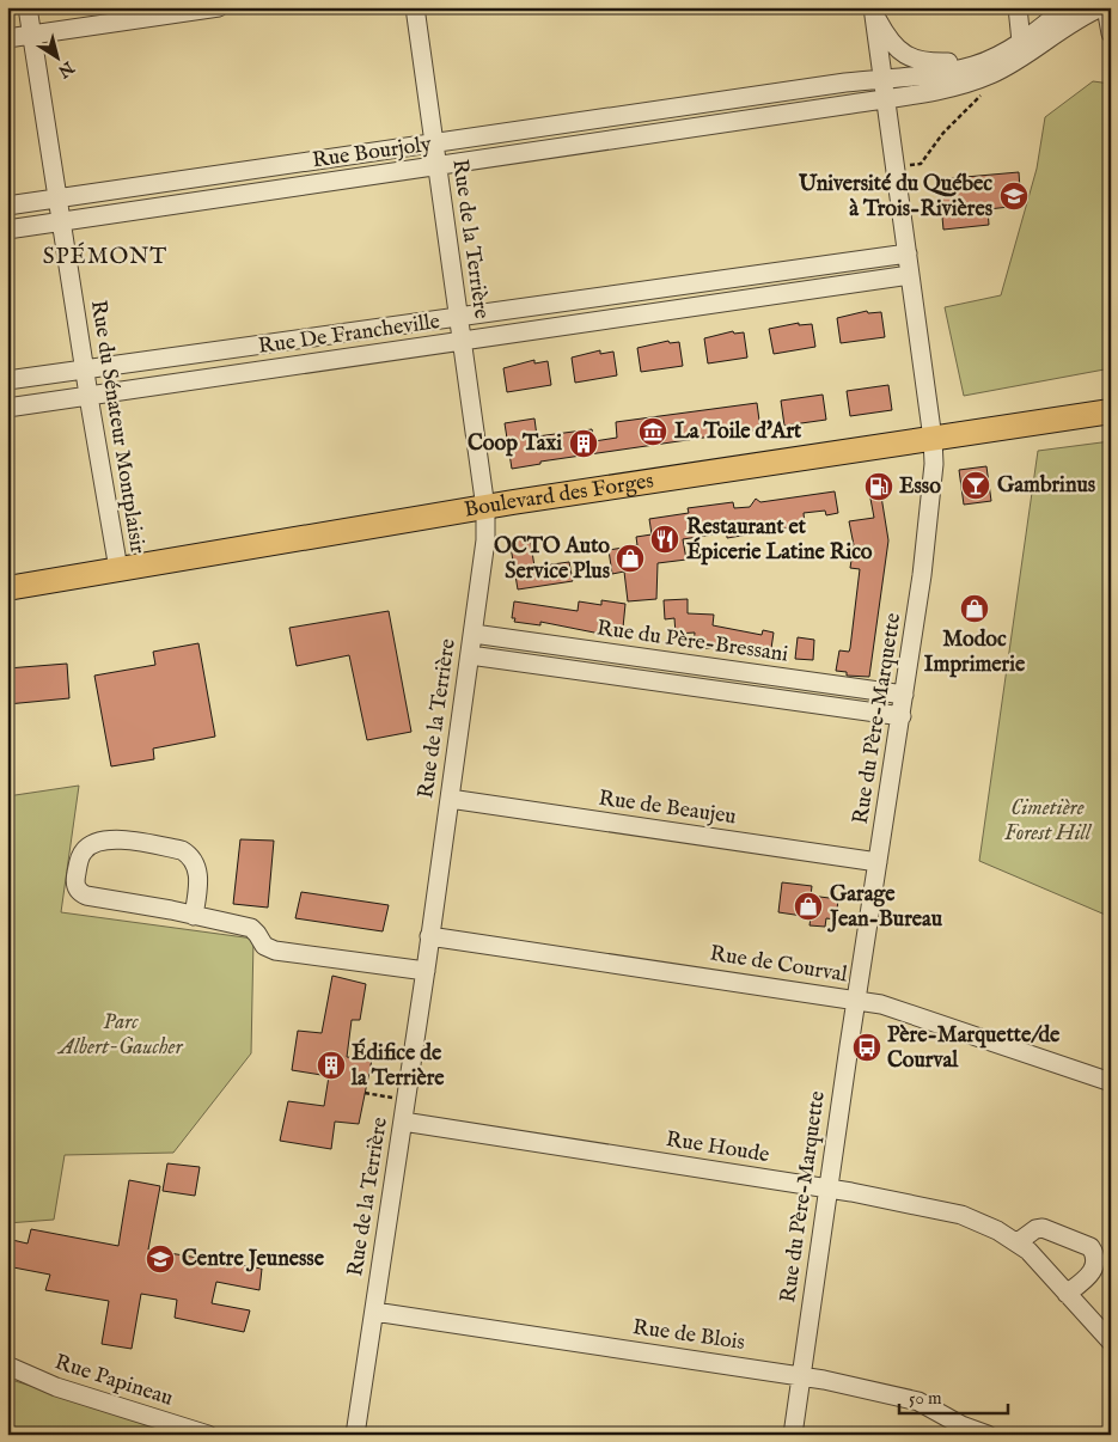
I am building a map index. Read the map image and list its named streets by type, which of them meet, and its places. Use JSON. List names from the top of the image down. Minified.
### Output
{"streets":{"main road":["Boulevard des Forges"],"street":["Rue Bourjoly","Rue de la Terrière","Rue De Francheville","Rue du Sénateur Montplaisir","Rue du Père-Bressani","Rue du Père-Marquette","Rue de Beaujeu","Rue de Courval","Rue Houde","Rue de Blois","Rue Papineau"]},"crossings":[["Rue Bourjoly","Rue de la Terrière"],["Rue Bourjoly","Rue du Sénateur Montplaisir"],["Rue Bourjoly","Rue du Père-Marquette"],["Rue de la Terrière","Rue De Francheville"],["Rue de la Terrière","Boulevard des Forges"],["Rue de la Terrière","Rue du Père-Bressani"],["Rue de la Terrière","Rue de Beaujeu"],["Rue de la Terrière","Rue de Courval"],["Rue de la Terrière","Rue Houde"],["Rue de la Terrière","Rue de Blois"],["Rue De Francheville","Rue du Sénateur Montplaisir"],["Rue De Francheville","Rue du Père-Marquette"],["Rue du Sénateur Montplaisir","Boulevard des Forges"],["Boulevard des Forges","Rue du Père-Marquette"],["Rue du Père-Bressani","Rue du Père-Marquette"],["Rue du Père-Marquette","Rue de Beaujeu"],["Rue du Père-Marquette","Rue de Courval"],["Rue du Père-Marquette","Rue Houde"],["Rue du Père-Marquette","Rue de Blois"]],"districts":["SPÉMONT"],"parks":["Cimetière Forest Hill","Parc Albert-Gaucher"],"places":{"school or university":["Université du Québec à Trois-Rivières","Centre Jeunesse"],"museum":["La Toile d'Art"],"building":["Coop Taxi","Édifice de la Terrière"],"bar":["Gambrinus"],"fuel station":["Esso"],"restaurant":["Restaurant et Épicerie Latine Rico"],"shop":["OCTO Auto Service Plus","Modoc Imprimerie","Garage Jean-Bureau"],"bus stop":["Père-Marquette/de Courval"]},"scale_bar":"50 m","north":"bottom right"}
